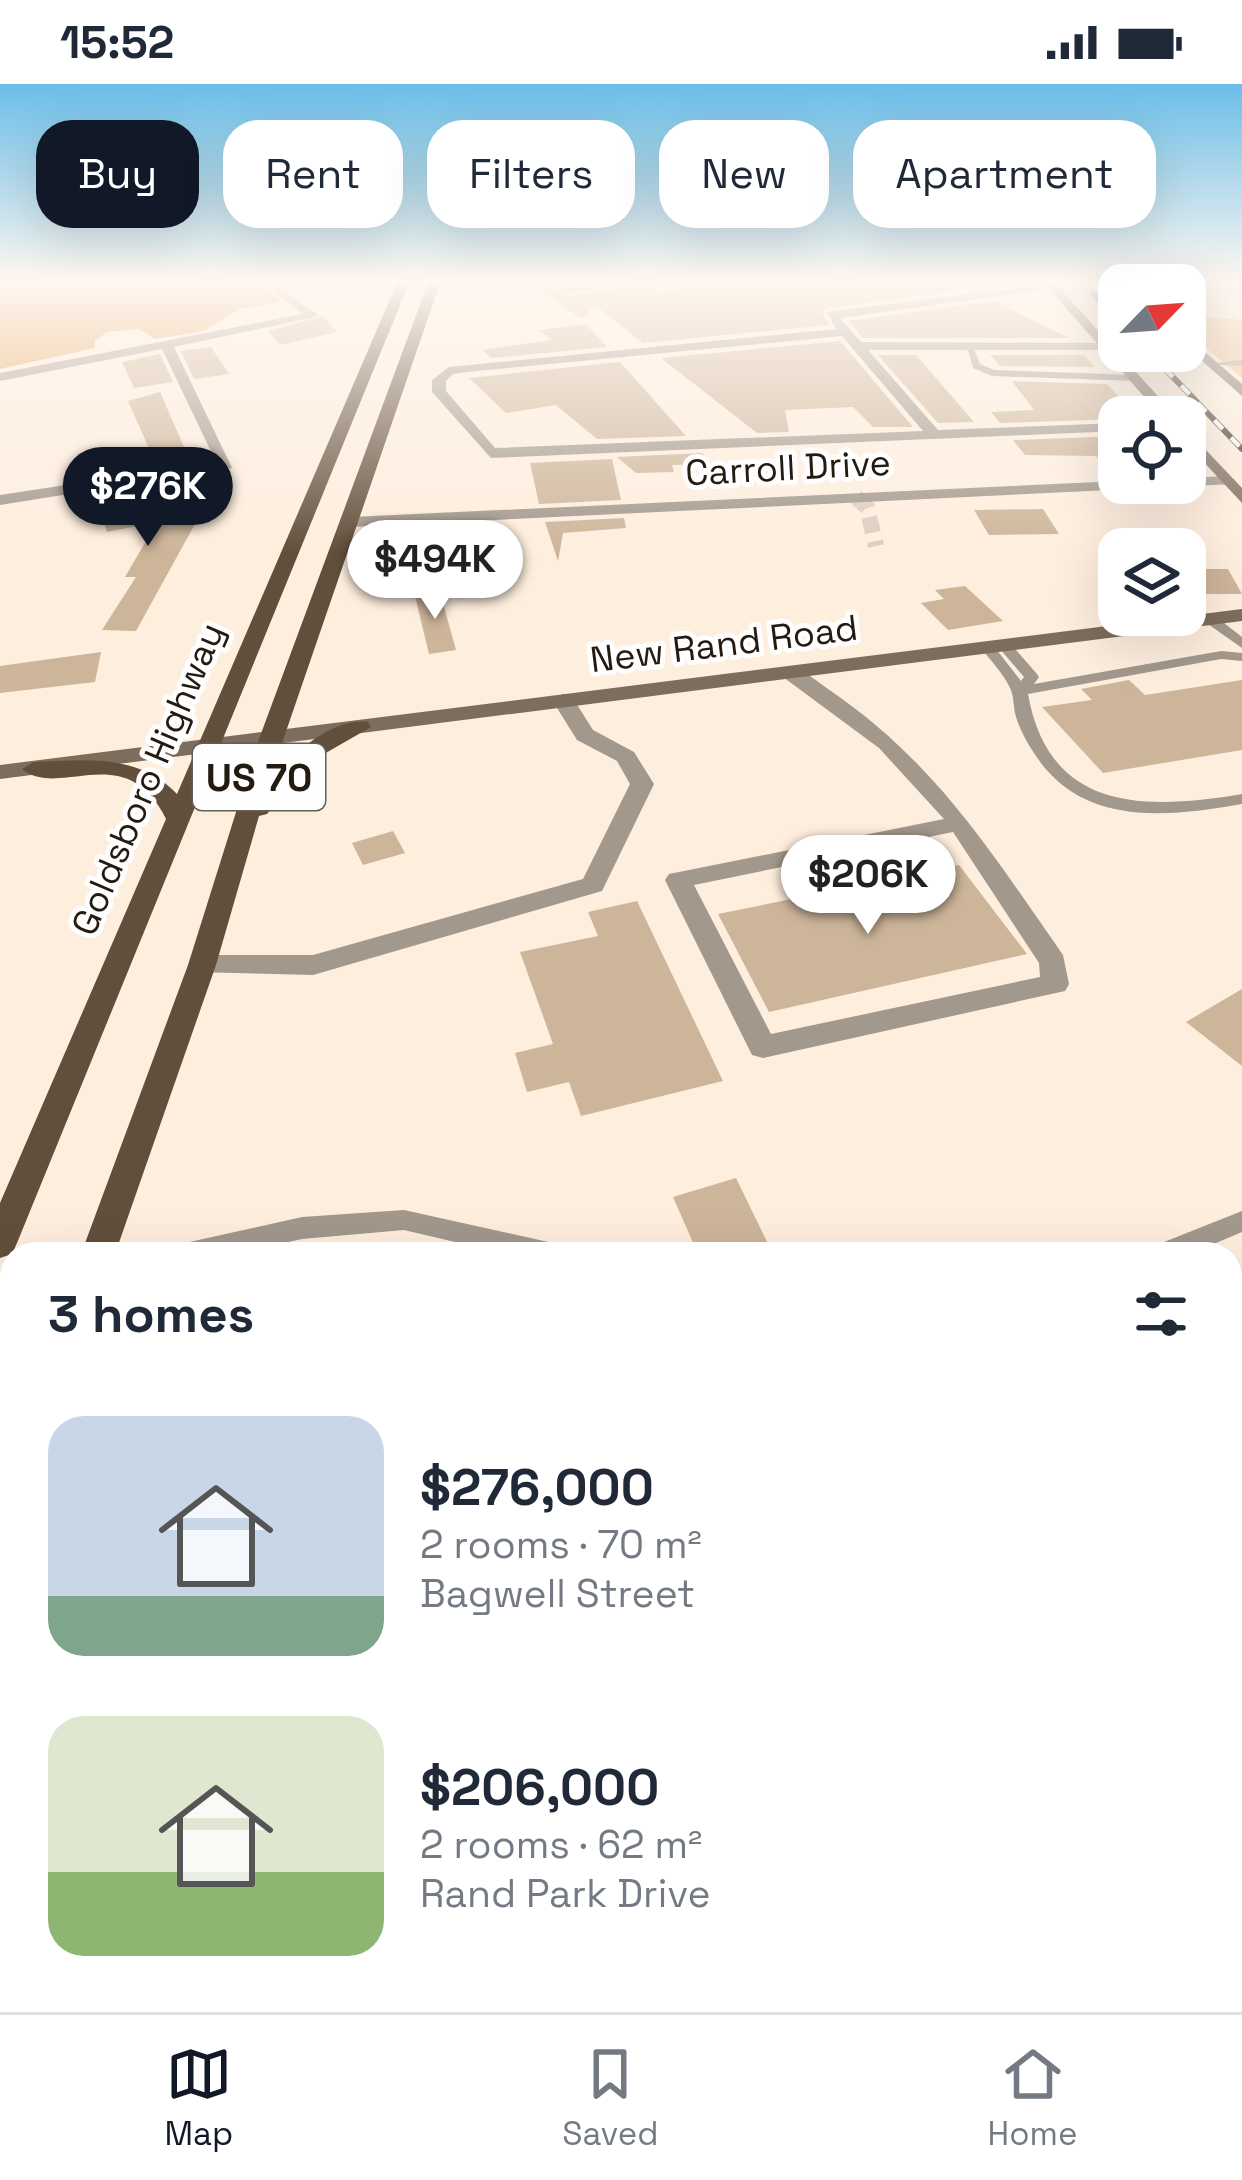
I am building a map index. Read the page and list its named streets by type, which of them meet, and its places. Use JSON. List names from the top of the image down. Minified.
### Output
{"streets":{"main road":["US 70","Goldsboro Highway"],"street":["Carroll Drive","New Rand Road"]},"crossings":[["Carroll Drive","US 70"],["New Rand Road","US 70"],["New Rand Road","Goldsboro Highway"]],"north":"top right","page":{"status":"15:52","chip":["Buy","Rent","Filters","New","Apartment"],"price":["$276K","$494K","$206K"],"heading":"3 homes","list":[{"name":"$276,000","note":"2 rooms · 70 m² · Bagwell Street"},{"name":"$206,000","note":"2 rooms · 62 m² · Rand Park Drive"}],"tabs":["Map","Saved","Home"]}}
